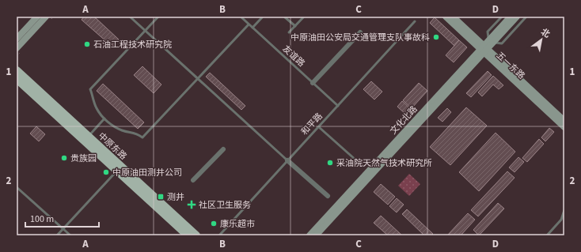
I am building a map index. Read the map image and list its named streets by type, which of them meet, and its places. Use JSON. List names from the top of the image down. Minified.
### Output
{"streets":{"main road":["中原东路"],"street":["五一东路","文化北路"],"lane":["友谊路","和平路"]},"crossings":[["友谊路","和平路"],["五一东路","文化北路"]],"places":{"other":["中原油田公安局交通管理支队事故科","石油工程技术研究院","贵族园","采油院天然气技术研究所","中原油田测井公司","康乐超市"],"transit":["测井"],"health":["社区卫生服务"]},"scale_bar":"100 m","north":"top right","grid":{"columns":["A","B","C","D"],"rows":["1","2"]}}
